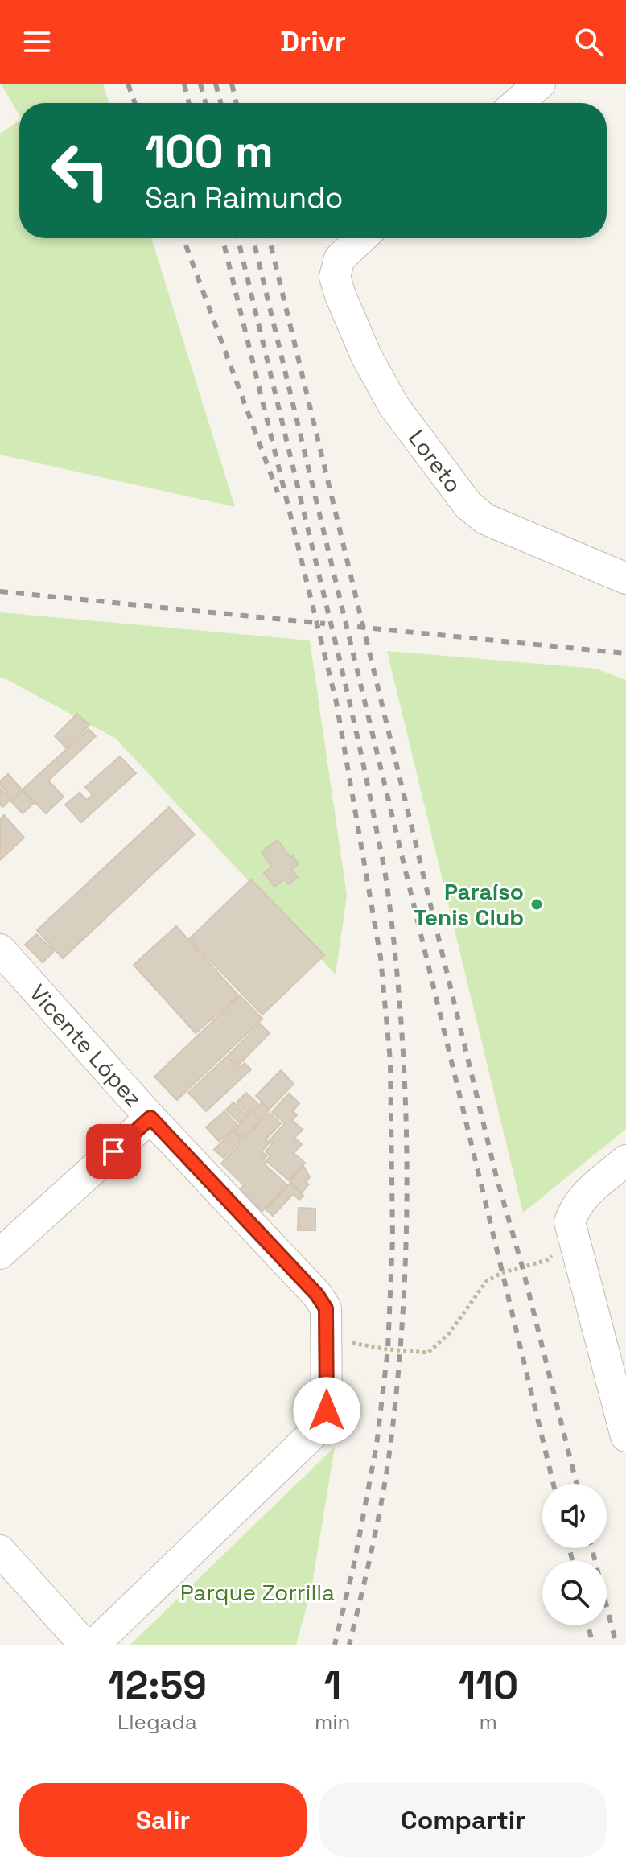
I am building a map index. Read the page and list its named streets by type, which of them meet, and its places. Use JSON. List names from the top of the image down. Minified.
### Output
{"streets":{"street":["Loreto","Vicente López"]},"parks":["Parque Zorrilla"],"places":["Paraíso Tenis Club"],"page":{"header":"Drivr","turn":["100 m","San Raimundo"],"eta":["12:59","Llegada","1","min","110","m"],"buttons":["Salir","Compartir"]}}
